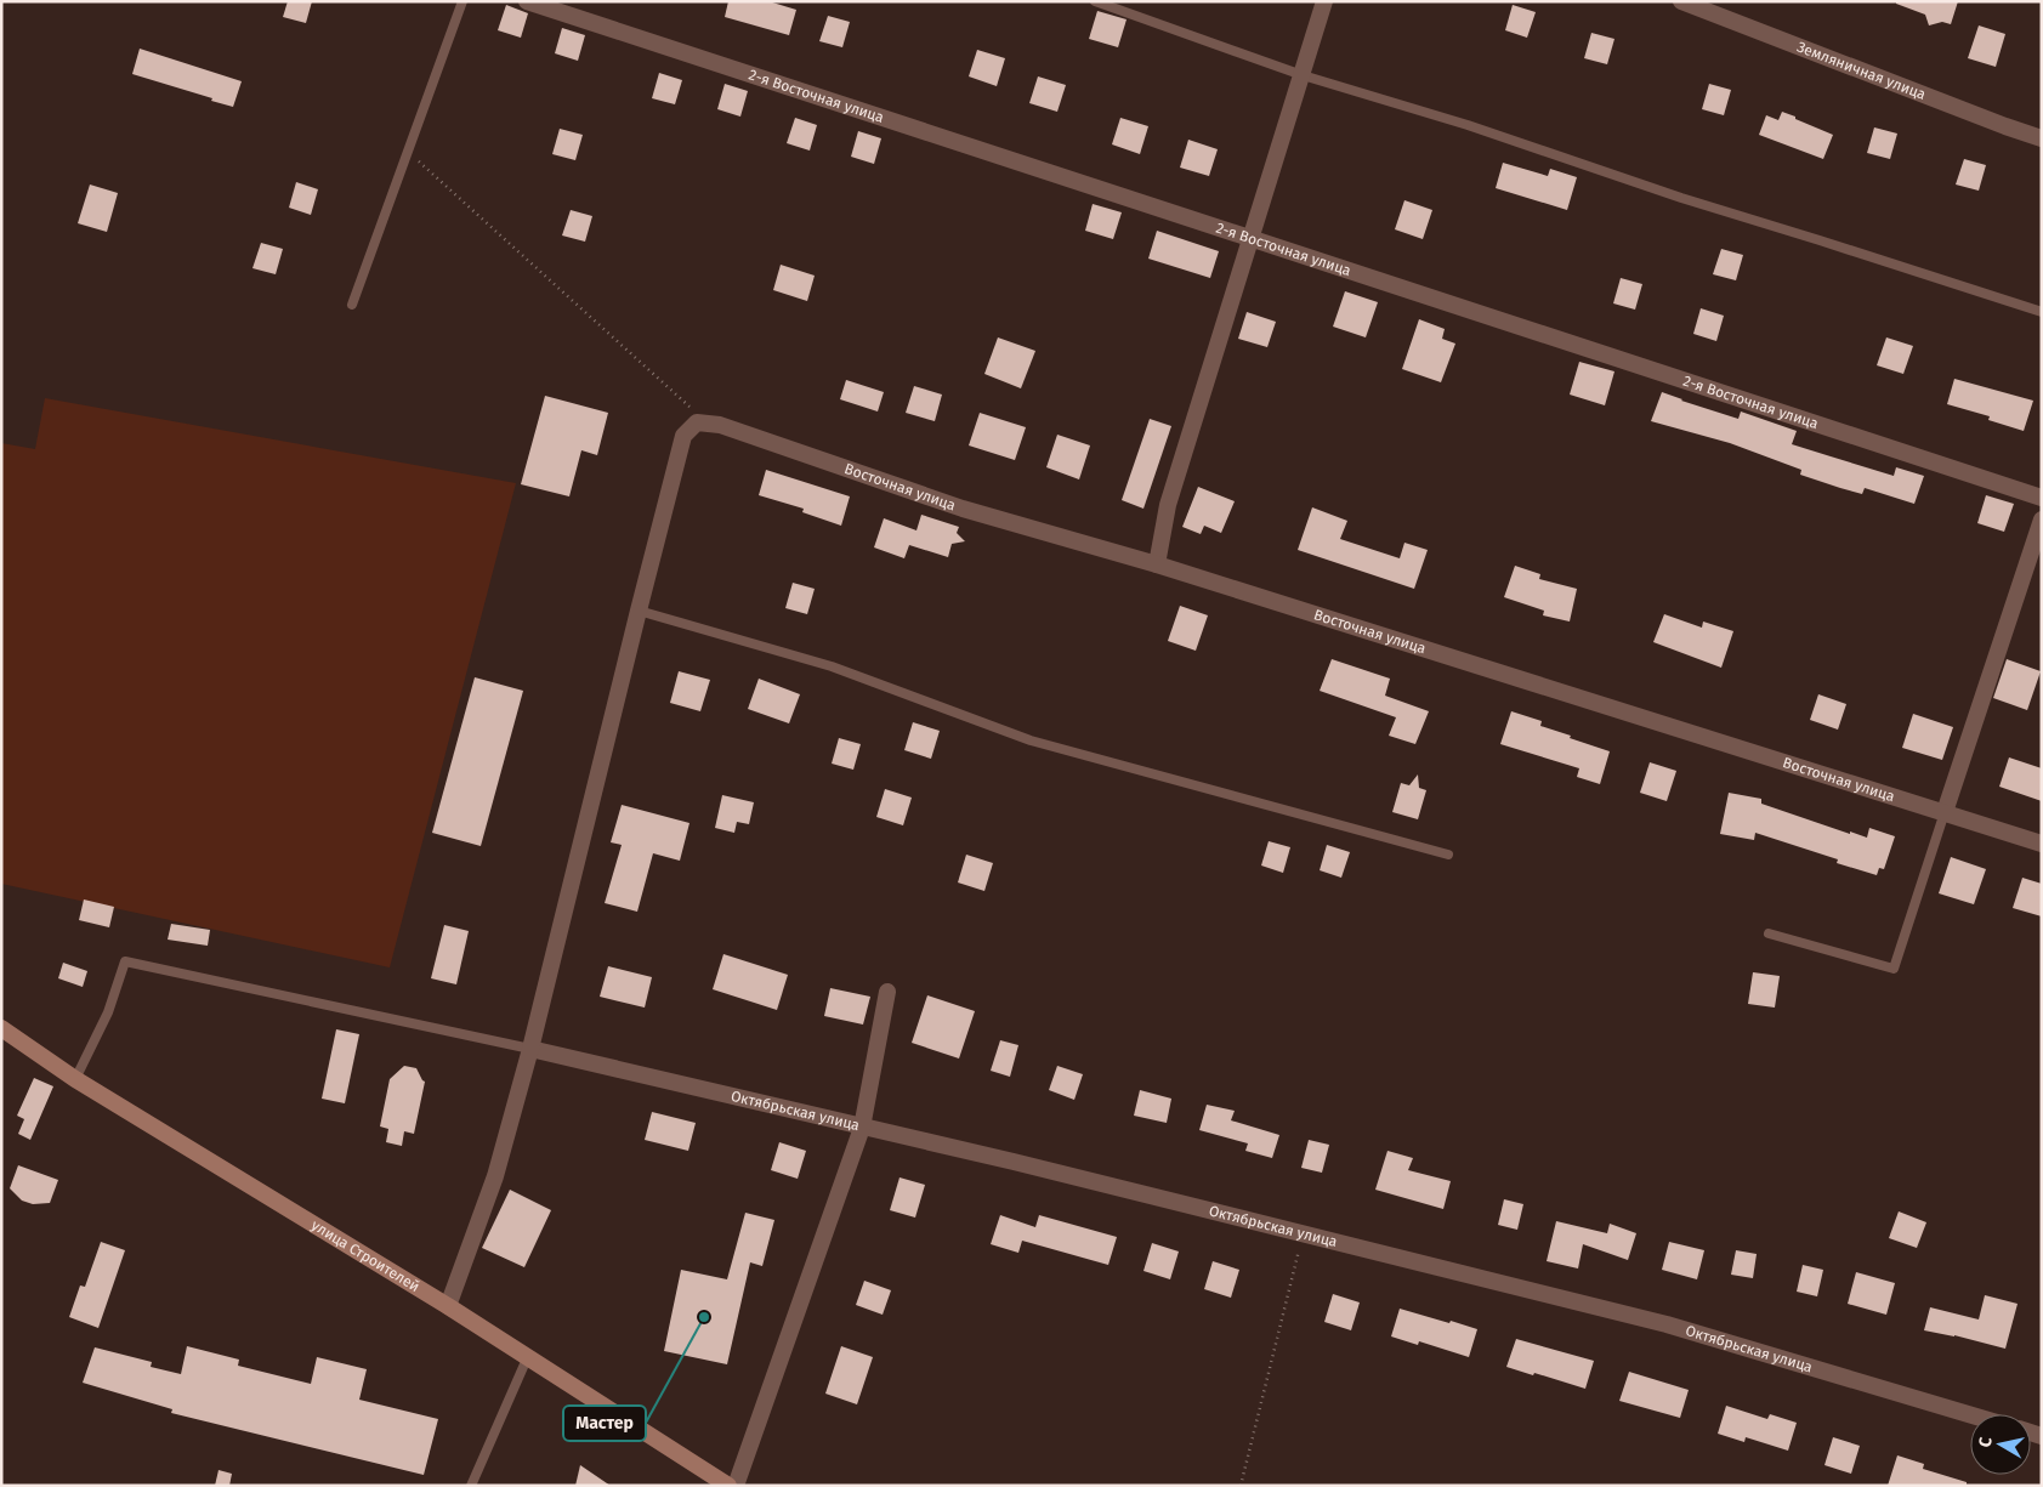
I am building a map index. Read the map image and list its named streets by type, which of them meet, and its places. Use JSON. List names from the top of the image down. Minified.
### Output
{"streets":{"main road":["улица Строителей"],"street":["Земляничная улица","2-я Восточная улица","Восточная улица","Октябрьская улица"]},"places":["Мастер"],"north":"left"}
